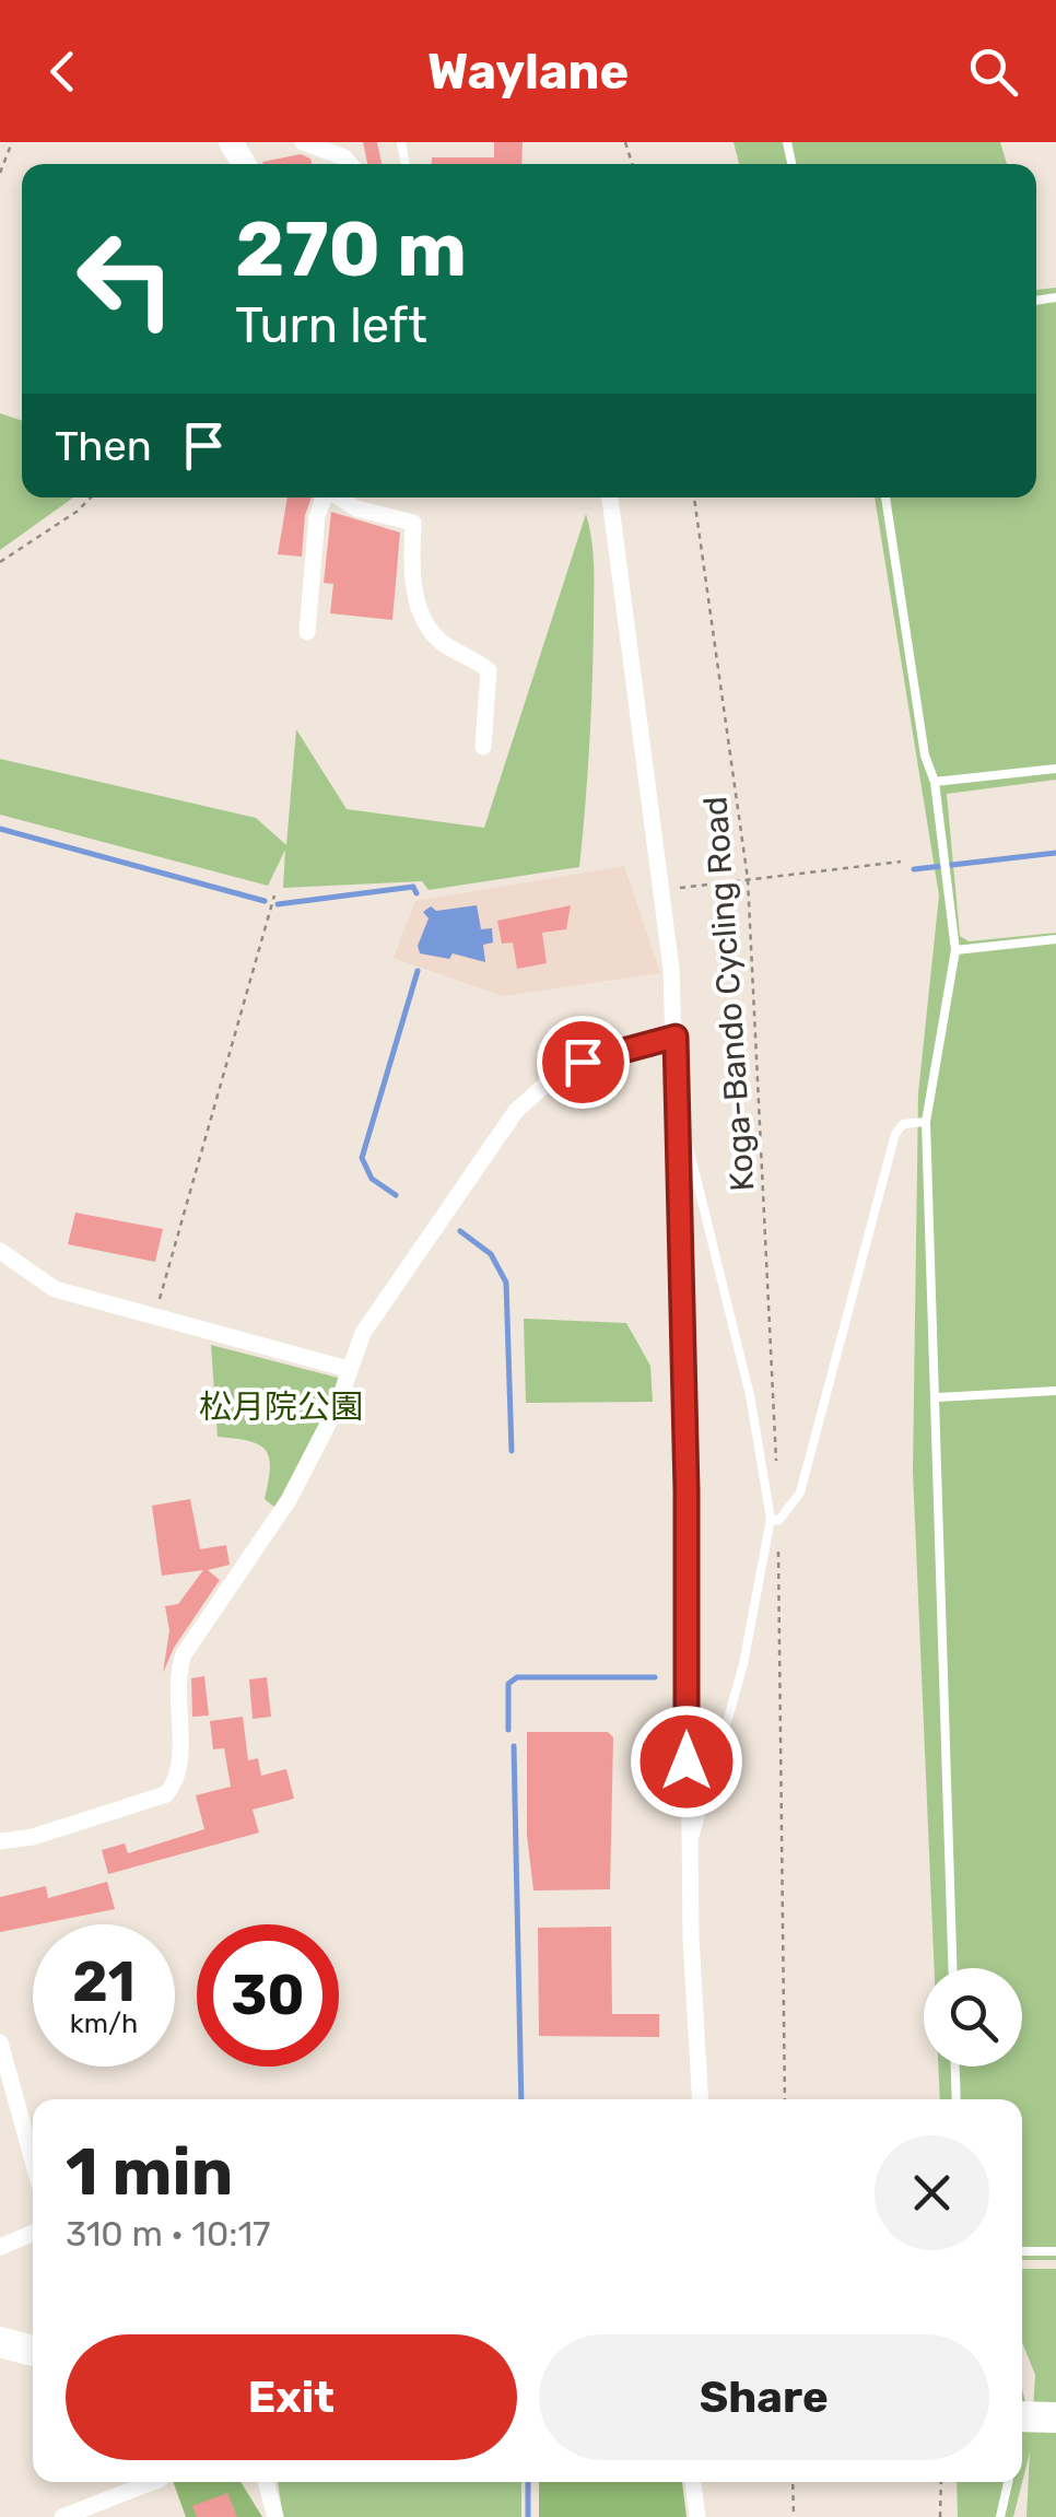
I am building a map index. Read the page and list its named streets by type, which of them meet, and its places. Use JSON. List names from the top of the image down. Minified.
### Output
{"streets":{"path":["Koga-Bando Cycling Road"]},"parks":["松月院公園"],"page":{"header":"Waylane","turn":["270 m","Turn left"],"then":"Then","speed":"21 km/h","limit":"30","heading":["1 min","310 m · 10:17"],"buttons":["Exit","Share"]}}
